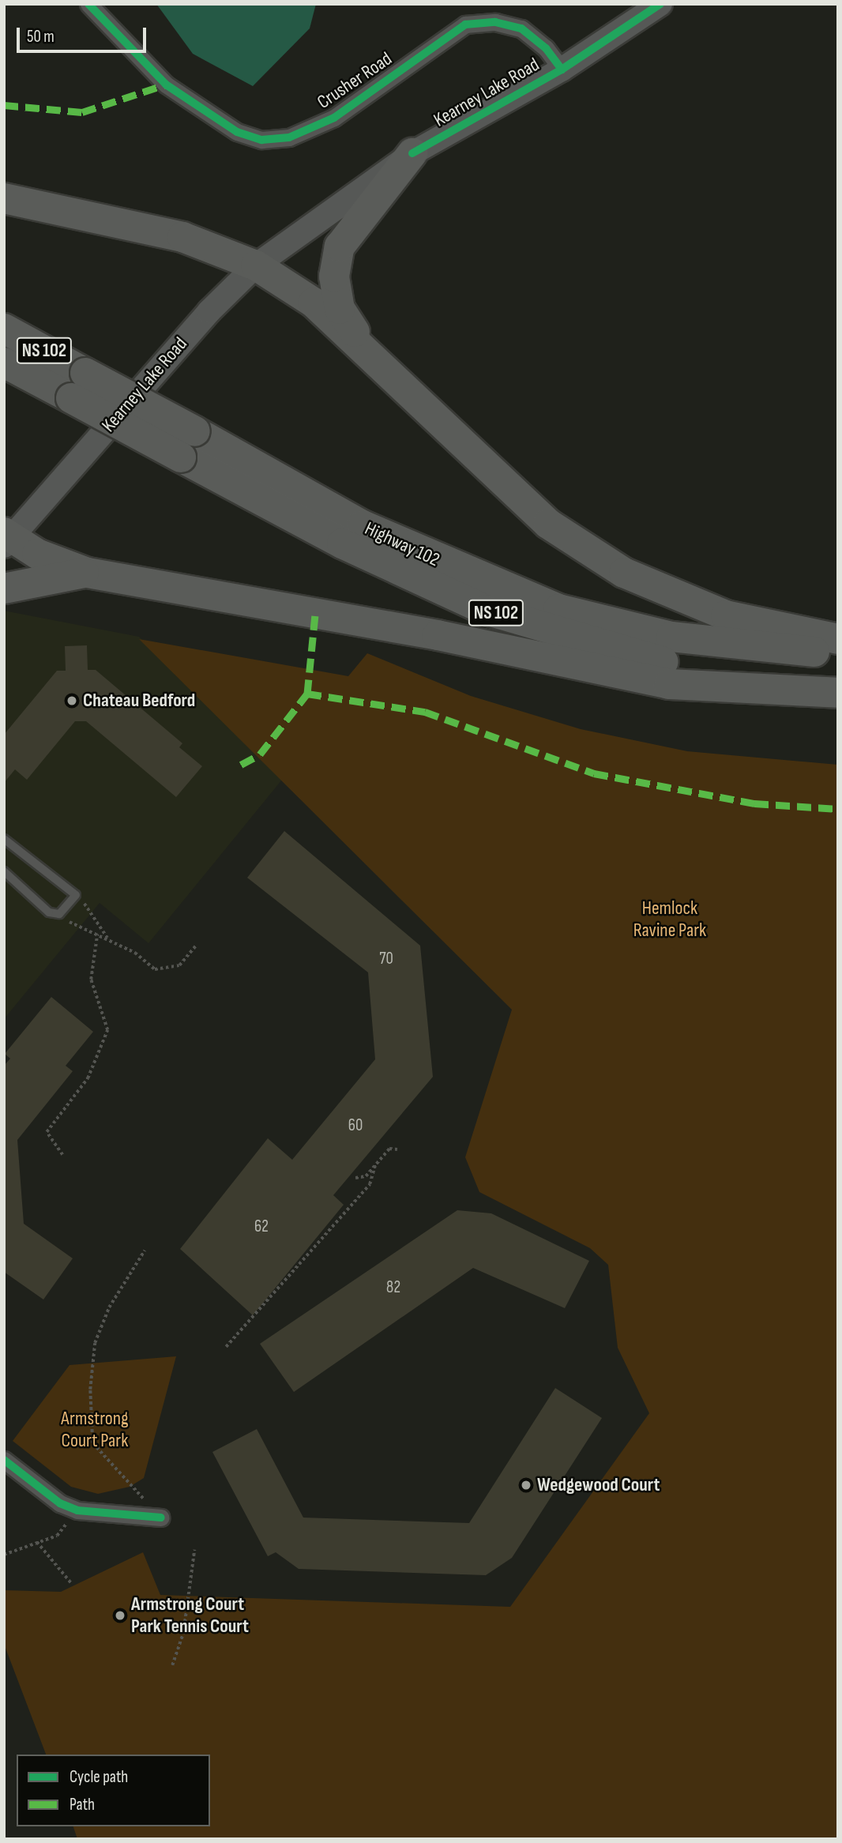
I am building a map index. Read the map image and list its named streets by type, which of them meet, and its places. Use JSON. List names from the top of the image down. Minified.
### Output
{"streets":{"highway":["NS 102","Highway 102"],"main road":["Kearney Lake Road"],"street":["Crusher Road"]},"crossings":[["Crusher Road","Kearney Lake Road"]],"parks":["Hemlock Ravine Park","Armstrong Court Park"],"places":["Chateau Bedford","Wedgewood Court","Armstrong Court Park Tennis Court"],"house_numbers":["70","60","62","82"],"legend":["Cycle path","Path"],"scale_bar":"50 m"}
